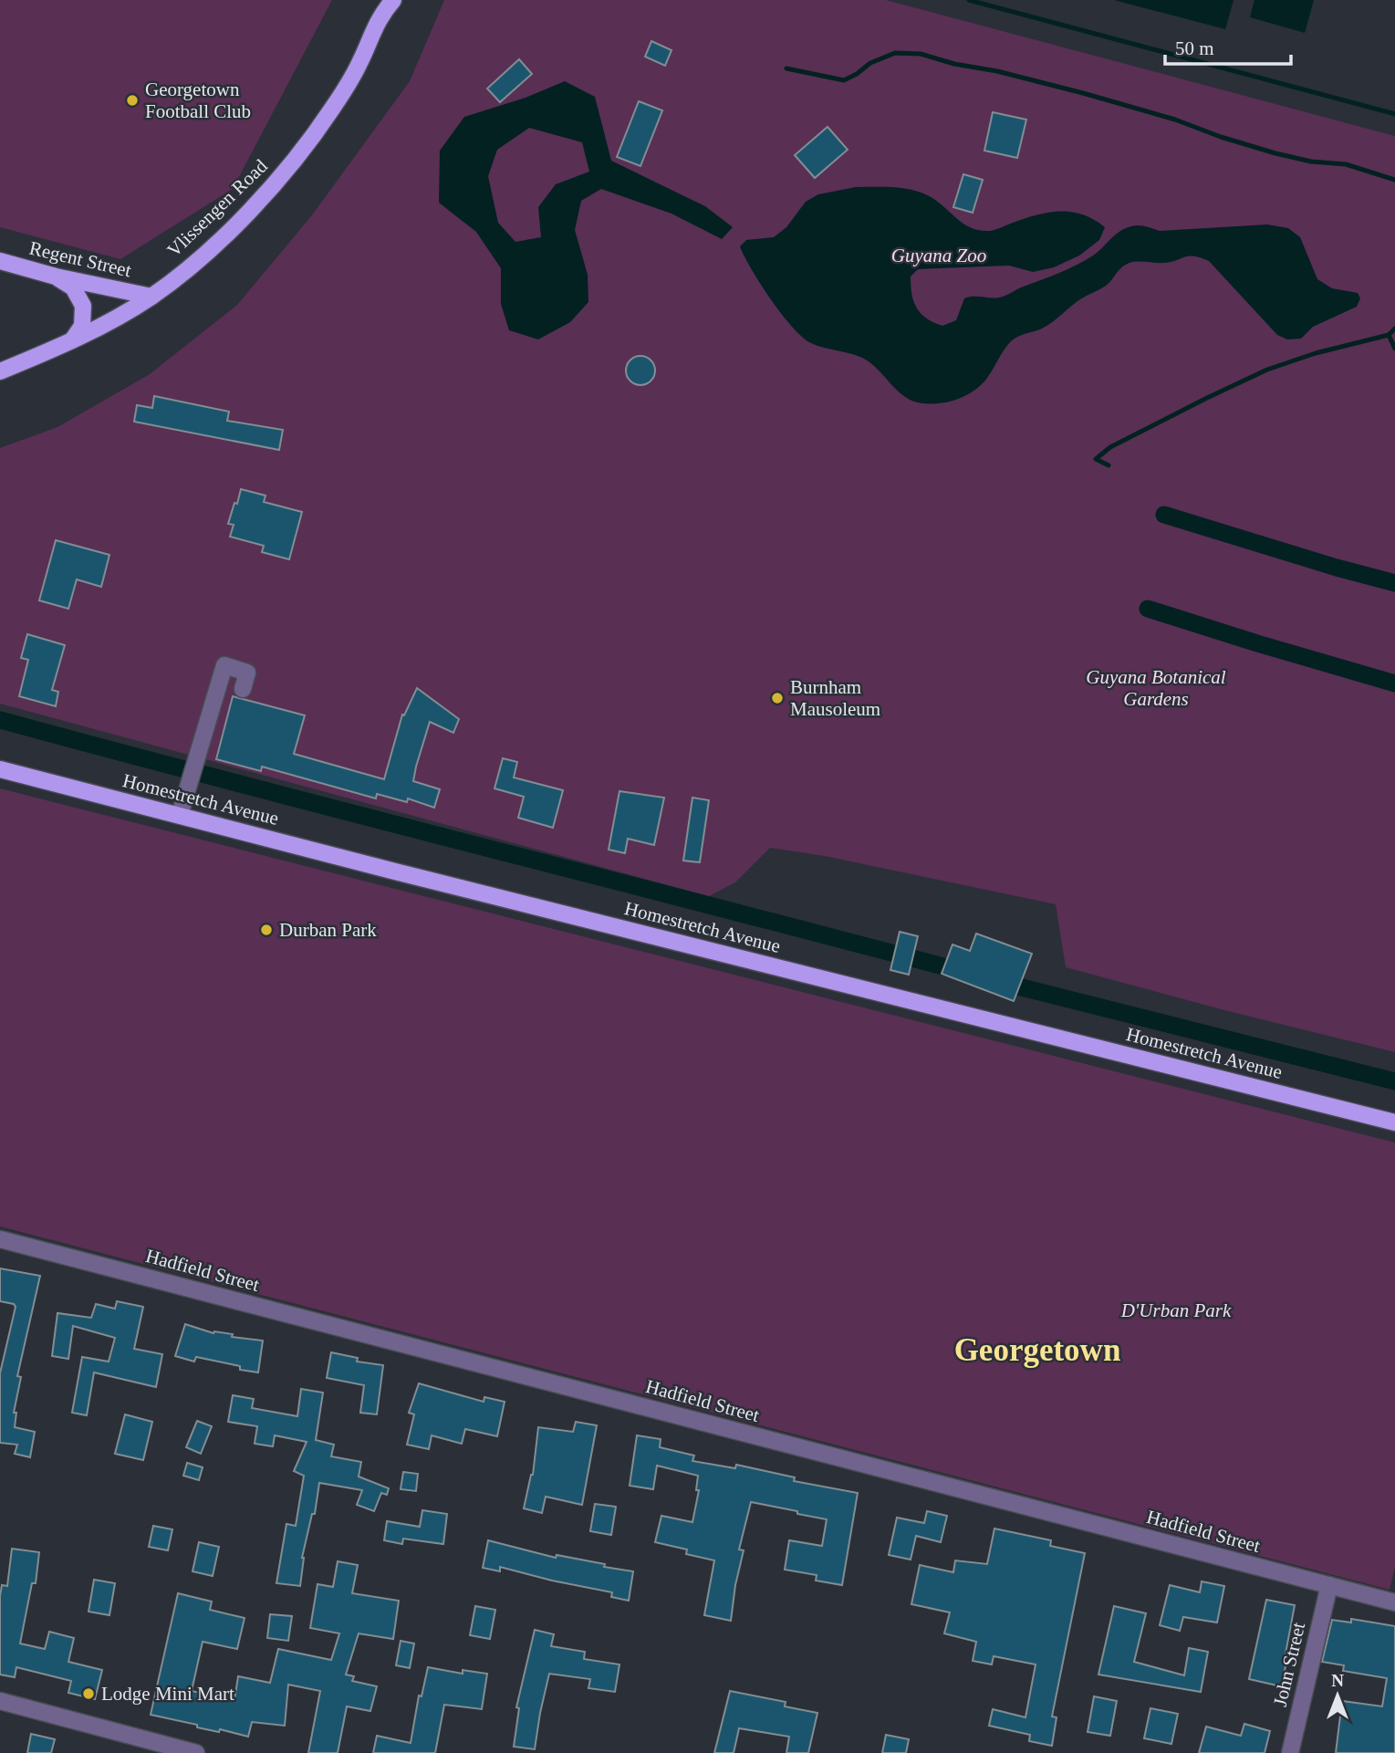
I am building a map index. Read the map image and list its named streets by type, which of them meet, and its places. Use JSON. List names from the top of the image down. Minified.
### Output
{"streets":{"main road":["Vlissengen Road","Regent Street","Homestretch Avenue"],"street":["Hadfield Street","John Street"]},"crossings":[["Vlissengen Road","Regent Street"],["Hadfield Street","John Street"]],"districts":["Georgetown"],"parks":["Guyana Zoo","Guyana Botanical Gardens","D'Urban Park"],"places":["Georgetown Football Club","Burnham Mausoleum","Durban Park","Lodge Mini Mart"],"scale_bar":"50 m","north":"top"}
